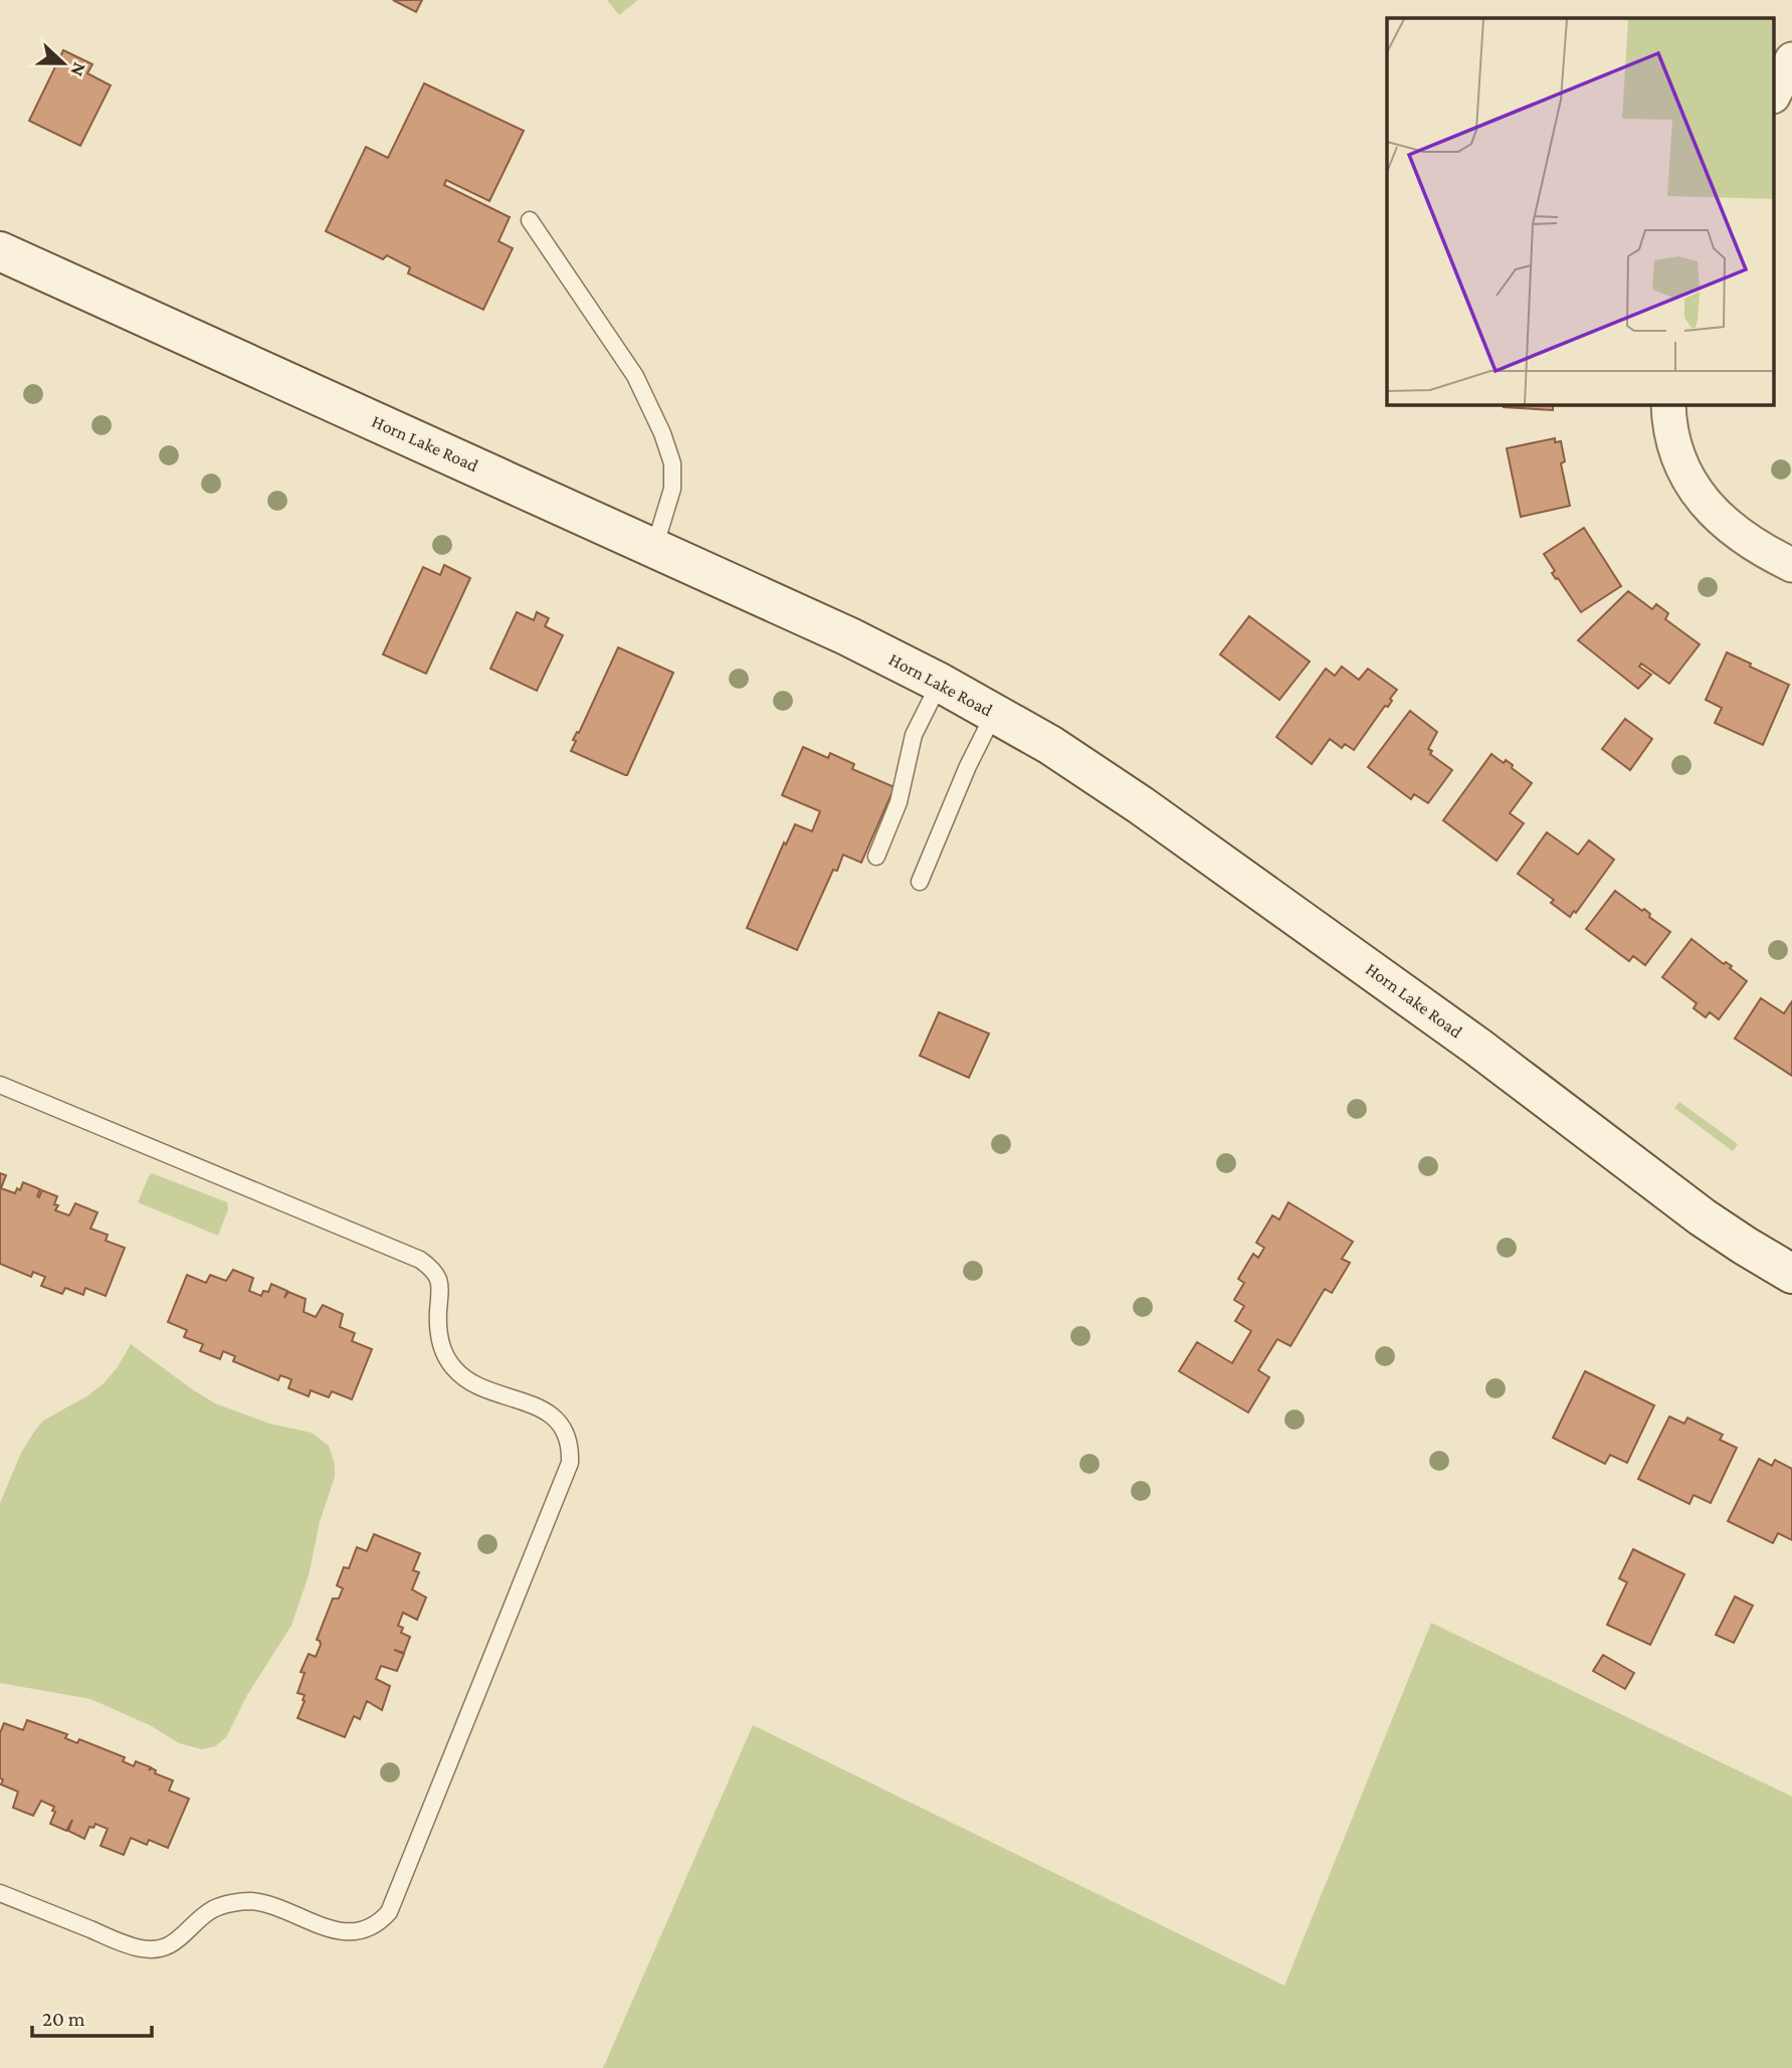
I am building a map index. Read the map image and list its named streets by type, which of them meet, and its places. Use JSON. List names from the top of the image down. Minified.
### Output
{"streets":{"main road":["Horn Lake Road"]},"scale_bar":"20 m","north":"right"}
